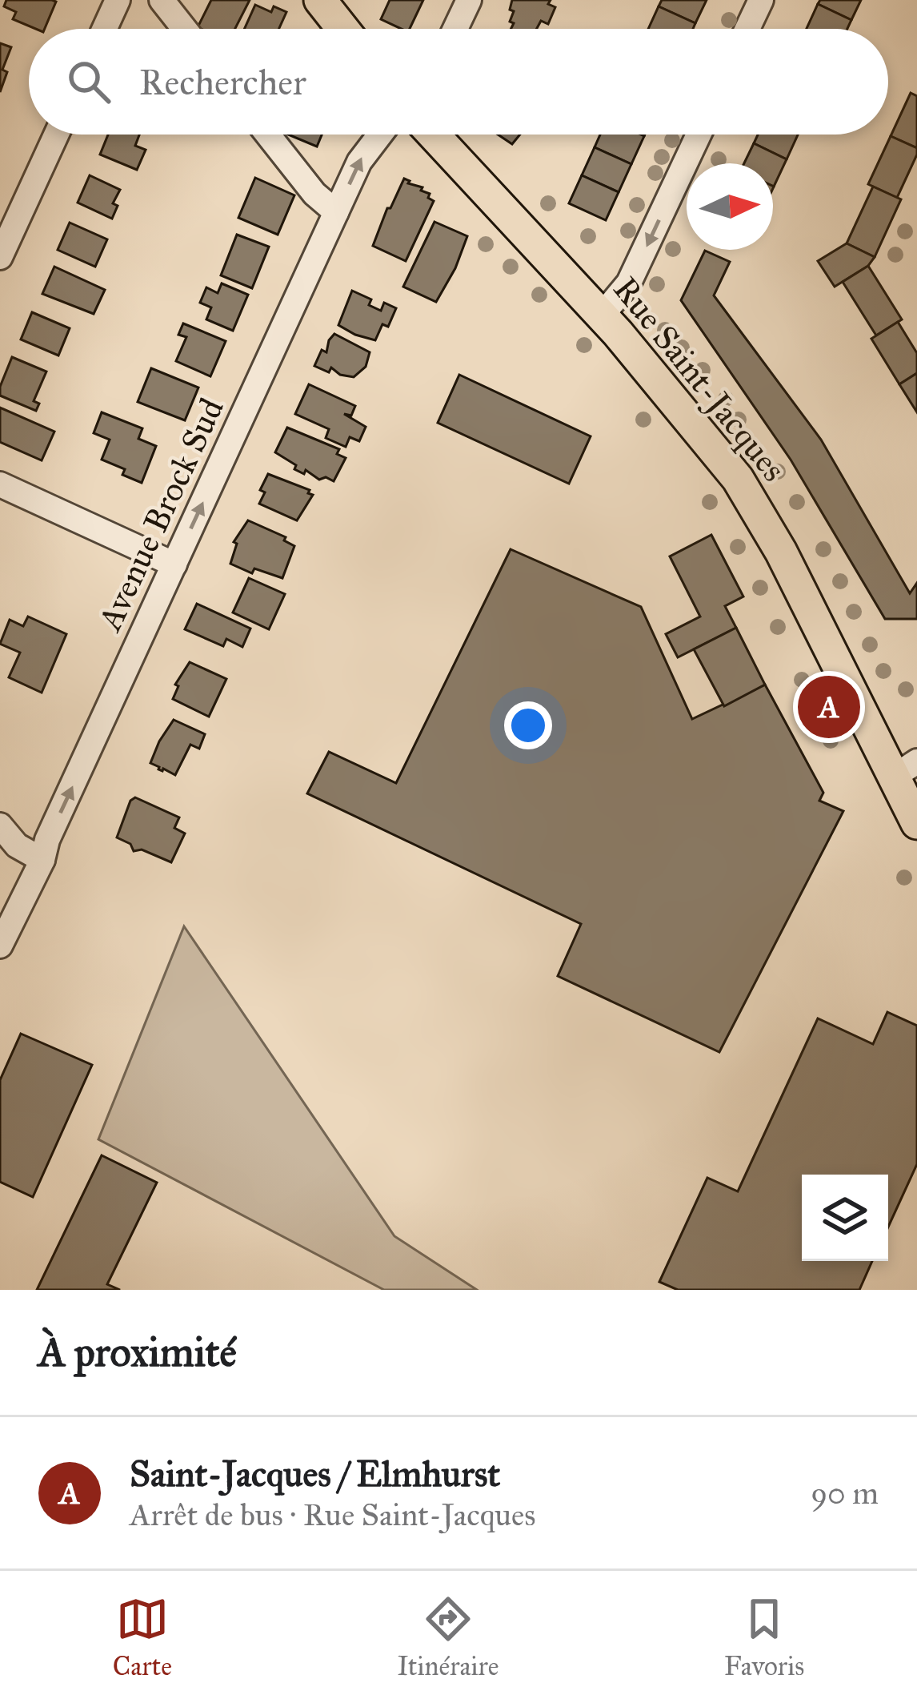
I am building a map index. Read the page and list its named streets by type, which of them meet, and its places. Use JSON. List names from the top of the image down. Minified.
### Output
{"streets":{"main road":["Rue Saint-Jacques"],"street":["Avenue Brock Sud"]},"one_way":["Avenue Brock Sud"],"north":"right","page":{"search":"Rechercher","pins":"A","heading":"À proximité","list":[{"mark":"A","name":"Saint-Jacques / Elmhurst","note":"Arrêt de bus · Rue Saint-Jacques","value":"90 m"}],"nav":["Carte","Itinéraire","Favoris"]}}
